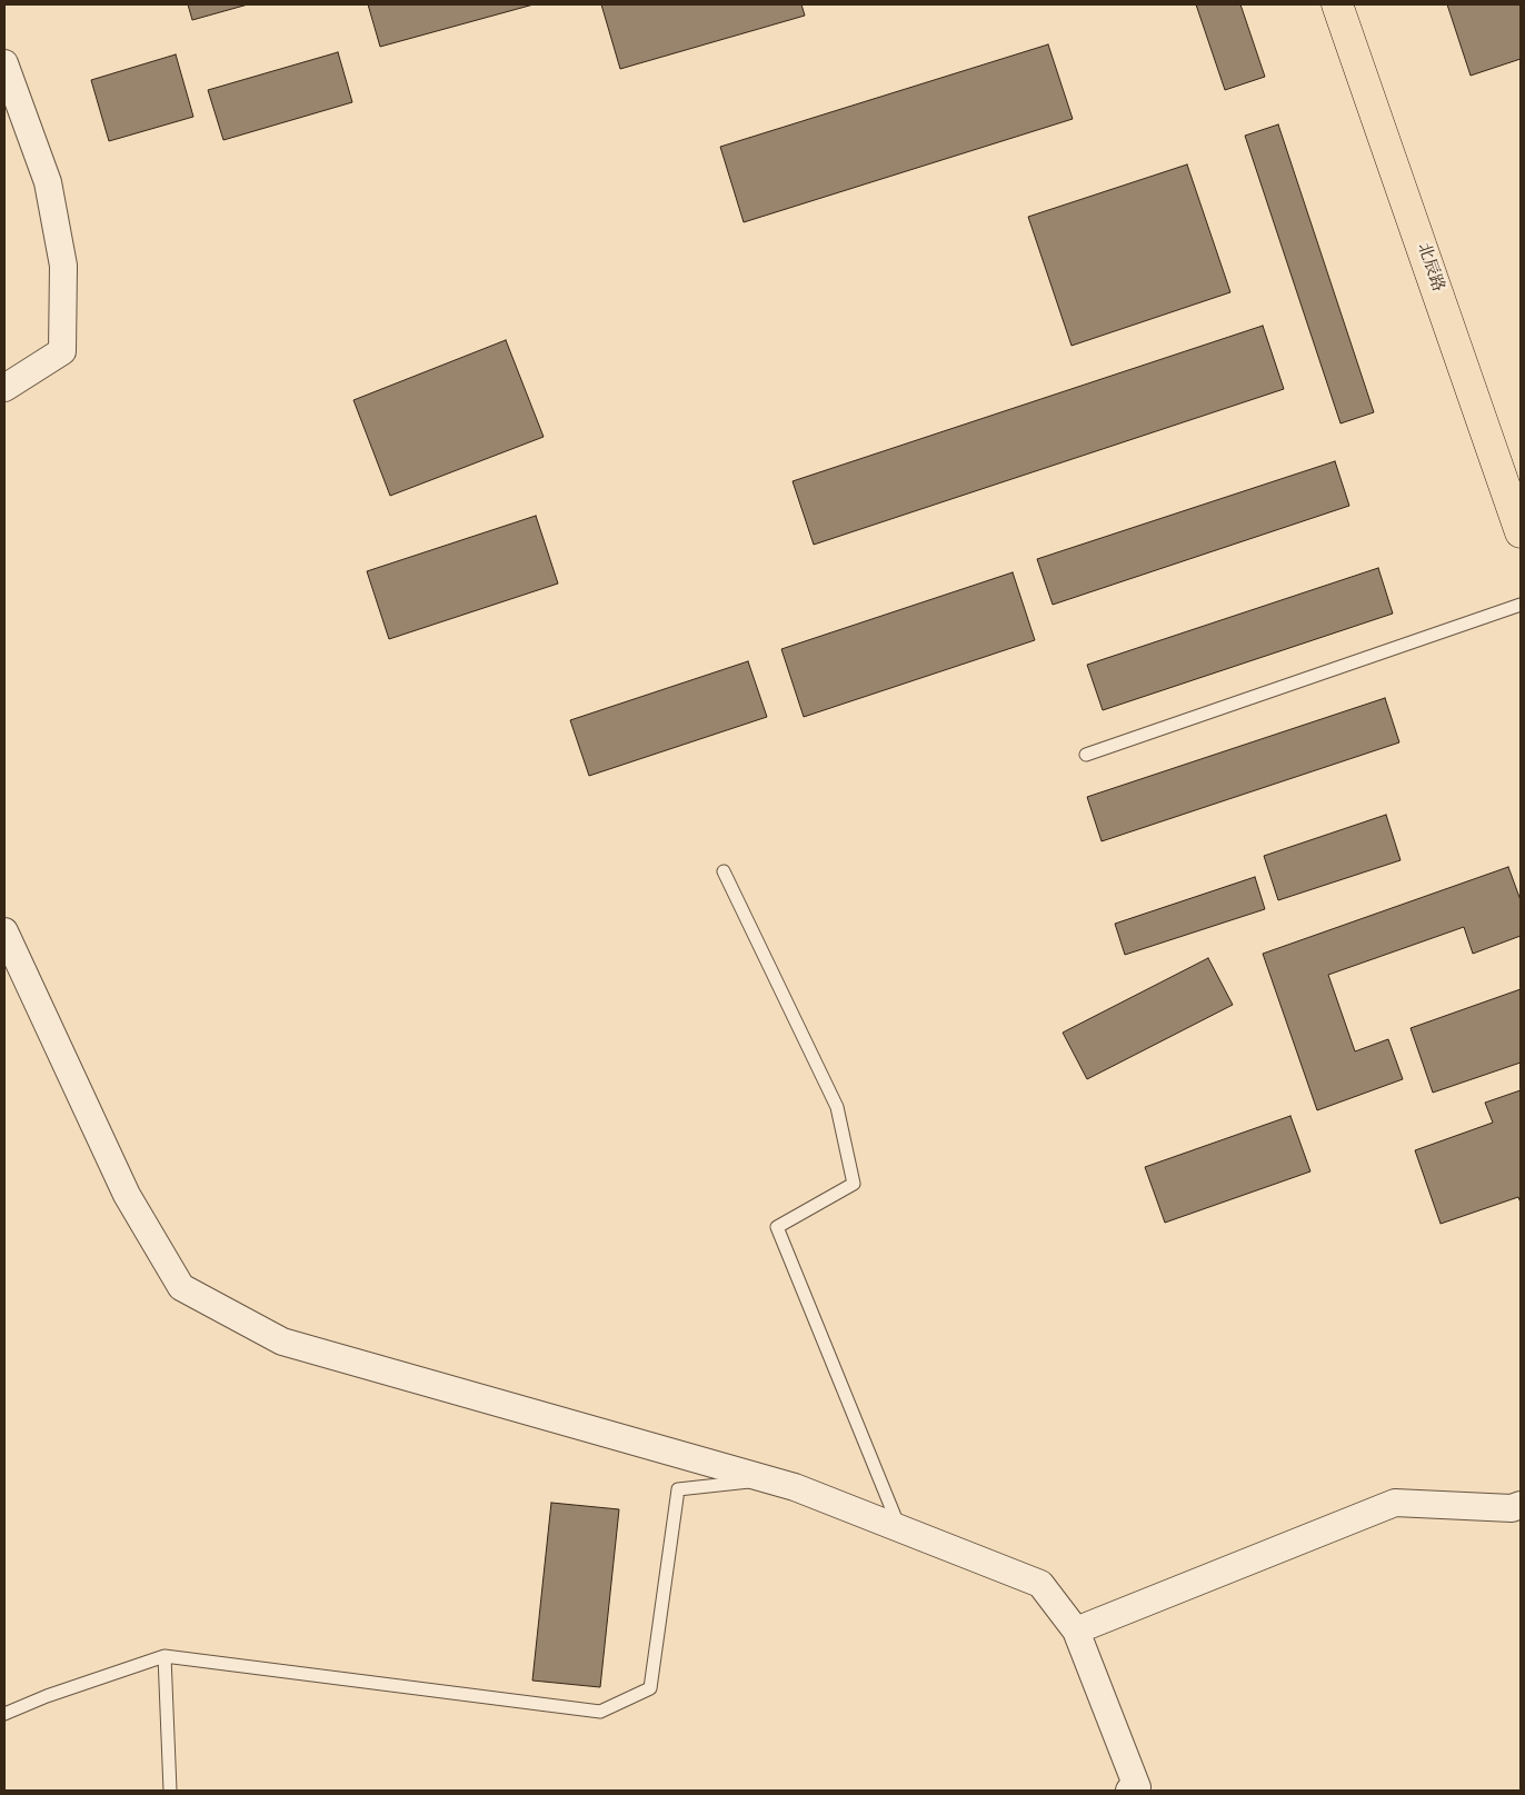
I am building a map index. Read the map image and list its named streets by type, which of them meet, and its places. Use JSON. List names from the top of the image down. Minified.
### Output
{"streets":{"main road":["北辰路"]}}
